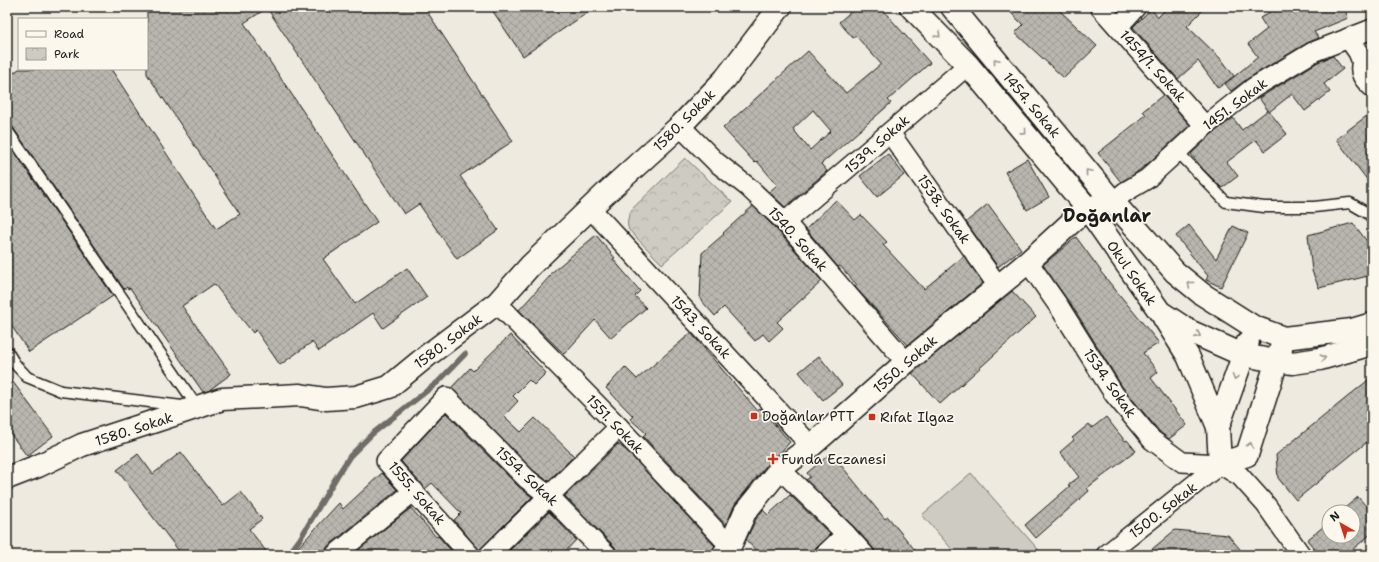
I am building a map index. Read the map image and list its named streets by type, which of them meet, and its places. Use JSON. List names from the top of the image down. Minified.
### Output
{"streets":{"main road":["1454. Sokak","1580. Sokak","Okul Sokak","1550. Sokak"],"street":["1454/1. Sokak","1451. Sokak","1539. Sokak","1538. Sokak","1540. Sokak","1543. Sokak","1534. Sokak","1551. Sokak","1554. Sokak","1555. Sokak","1500. Sokak"]},"crossings":[["1454/1. Sokak","1451. Sokak"],["1451. Sokak","1454. Sokak"],["1451. Sokak","1550. Sokak"],["1454. Sokak","1550. Sokak"],["1580. Sokak","1540. Sokak"],["1580. Sokak","1543. Sokak"],["1580. Sokak","1551. Sokak"],["1539. Sokak","1538. Sokak"],["1539. Sokak","1540. Sokak"],["1539. Sokak","Okul Sokak"],["1538. Sokak","1550. Sokak"],["1540. Sokak","1550. Sokak"],["Okul Sokak","1550. Sokak"],["1543. Sokak","1550. Sokak"],["1550. Sokak","1534. Sokak"],["1550. Sokak","1551. Sokak"],["1534. Sokak","1500. Sokak"],["1554. Sokak","1555. Sokak"]],"one_way":["1454. Sokak","Okul Sokak"],"districts":["Doğanlar"],"places":{"transit":["Doğanlar PTT","Rıfat Ilgaz"],"health":["Funda Eczanesi"]},"legend":["Road","Park"],"north":"top left"}
